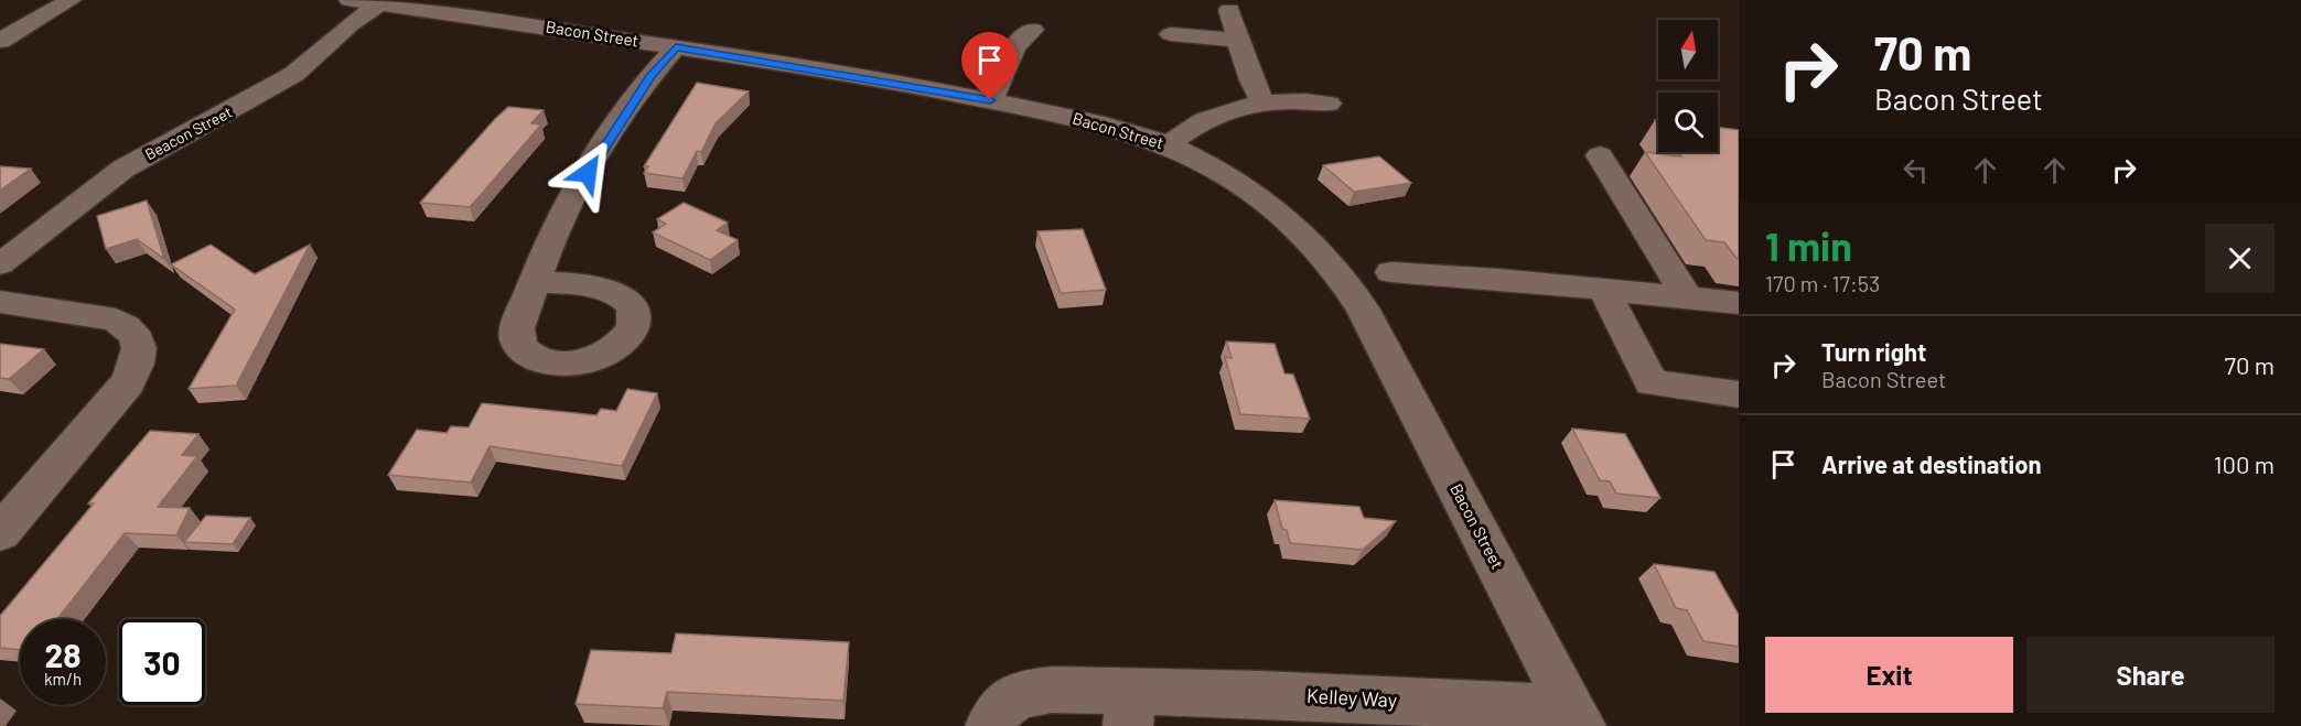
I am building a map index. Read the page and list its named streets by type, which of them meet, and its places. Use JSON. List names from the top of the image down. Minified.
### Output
{"streets":{"street":["Bacon Street","Beacon Street","Kelley Way"]},"crossings":[["Bacon Street","Beacon Street"],["Bacon Street","Kelley Way"]],"north":"top","page":{"turn":["70 m","Bacon Street"],"heading":["1 min","170 m · 17:53"],"list":[{"name":"Turn right","note":"Bacon Street","value":"70 m"},{"name":"Arrive at destination","value":"100 m"}],"speed":"28 km/h","limit":"30","buttons":["Exit","Share"]}}
